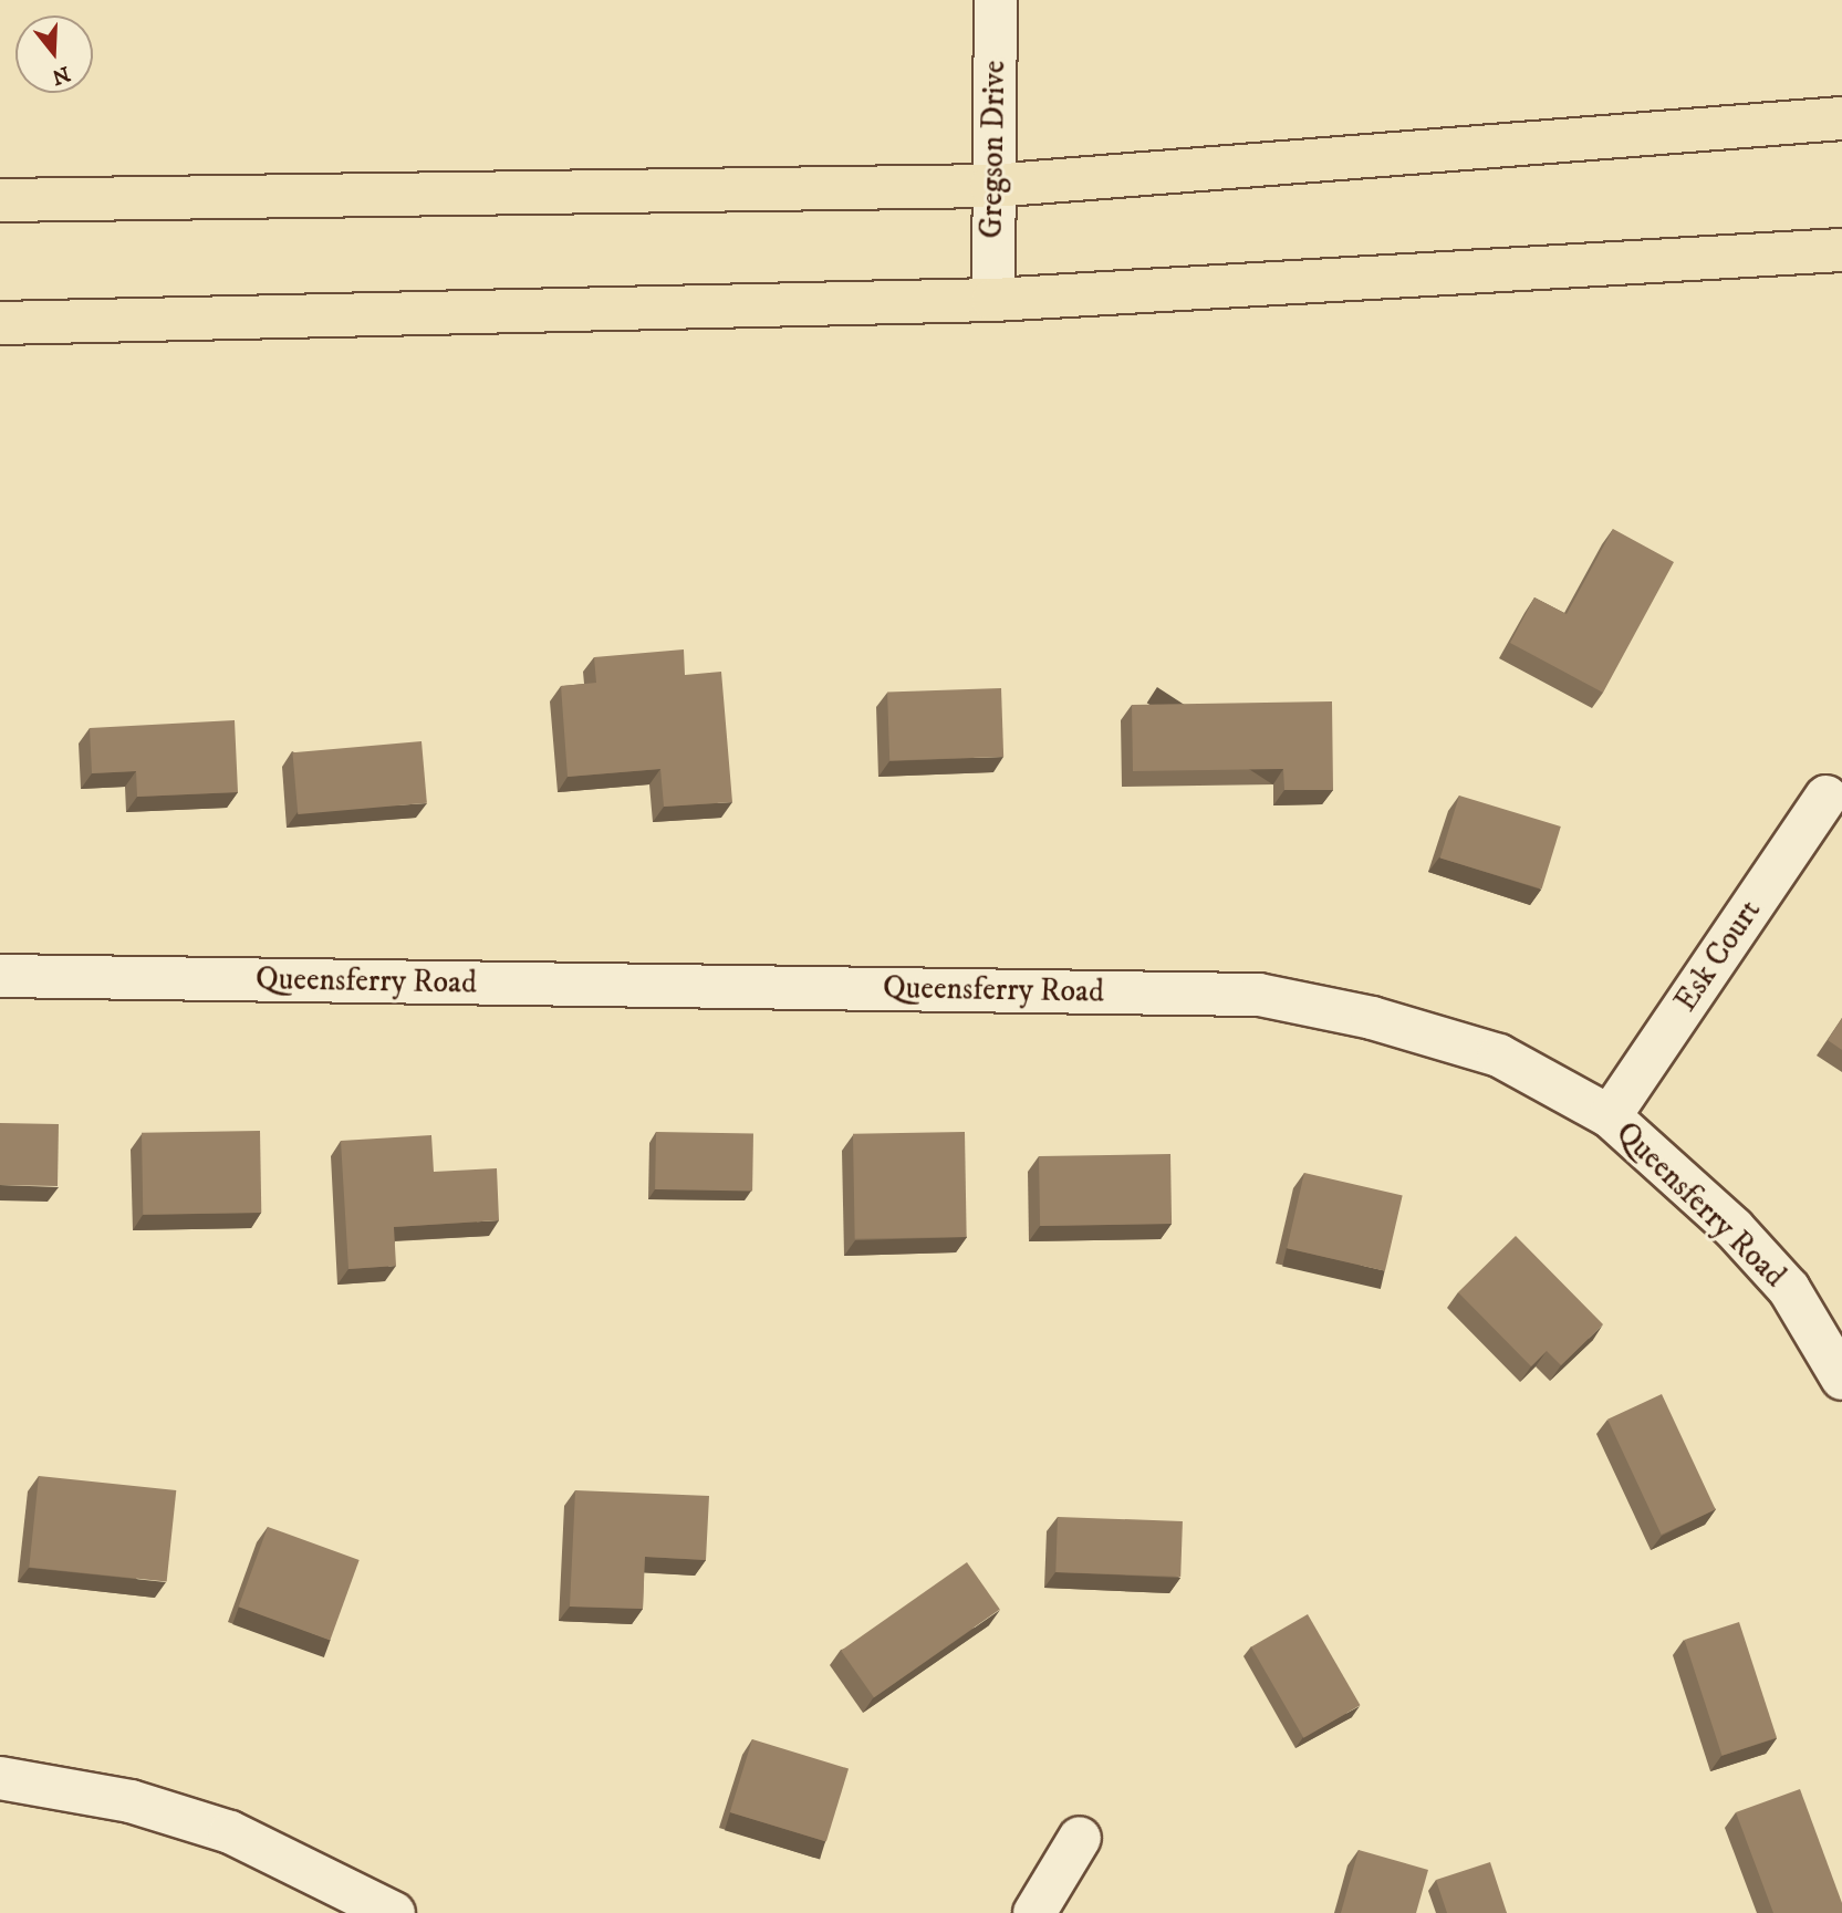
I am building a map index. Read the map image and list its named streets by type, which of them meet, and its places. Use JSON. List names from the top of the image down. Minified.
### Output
{"streets":{"street":["Gregson Drive","Esk Court","Queensferry Road"]},"crossings":[["Esk Court","Queensferry Road"]],"north":"bottom"}
